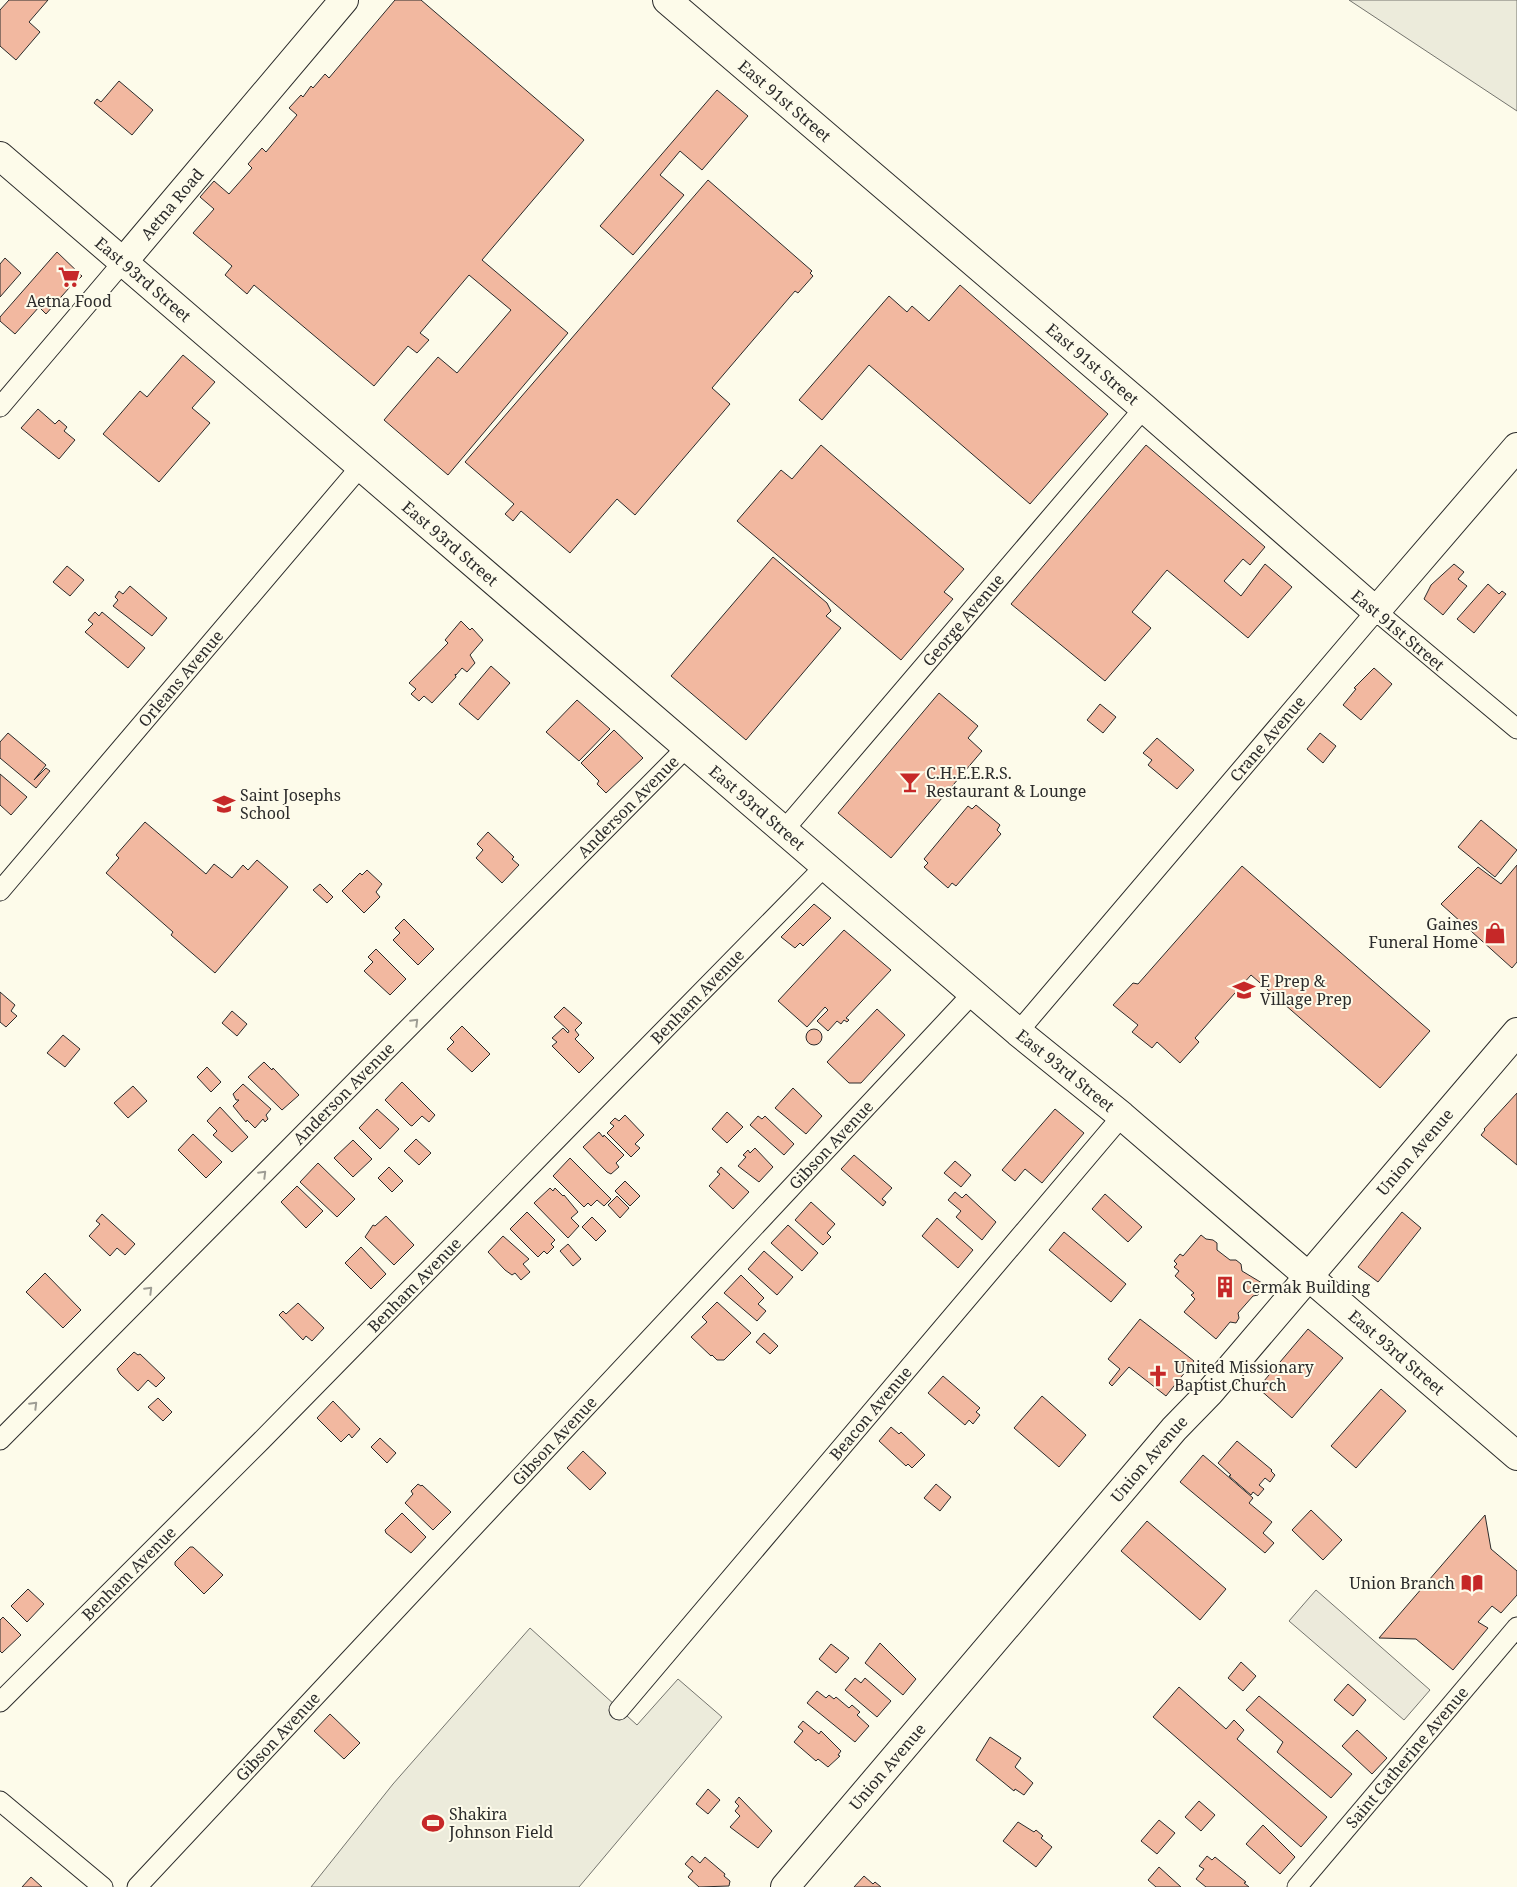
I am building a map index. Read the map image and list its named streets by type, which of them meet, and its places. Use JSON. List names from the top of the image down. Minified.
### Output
{"streets":{"main road":["East 91st Street","Aetna Road","East 93rd Street","Crane Avenue","Union Avenue"],"street":["George Avenue","Orleans Avenue","Anderson Avenue","Benham Avenue","Gibson Avenue","Beacon Avenue","Saint Catherine Avenue"]},"crossings":[["East 91st Street","George Avenue"],["East 91st Street","Crane Avenue"],["Aetna Road","East 93rd Street"],["East 93rd Street","George Avenue"],["East 93rd Street","Orleans Avenue"],["East 93rd Street","Crane Avenue"],["East 93rd Street","Anderson Avenue"],["East 93rd Street","Benham Avenue"],["East 93rd Street","Gibson Avenue"],["East 93rd Street","Union Avenue"],["East 93rd Street","Beacon Avenue"]],"one_way":["Anderson Avenue"],"places":{"supermarket":["Aetna Food"],"bar":["C.H.E.E.R.S. Restaurant & Lounge"],"school or university":["Saint Josephs School","E Prep & Village Prep"],"shop":["Gaines Funeral Home"],"building":["Cermak Building"],"church":["United Missionary Baptist Church"],"library":["Union Branch"],"sports":["Shakira Johnson Field"]}}
